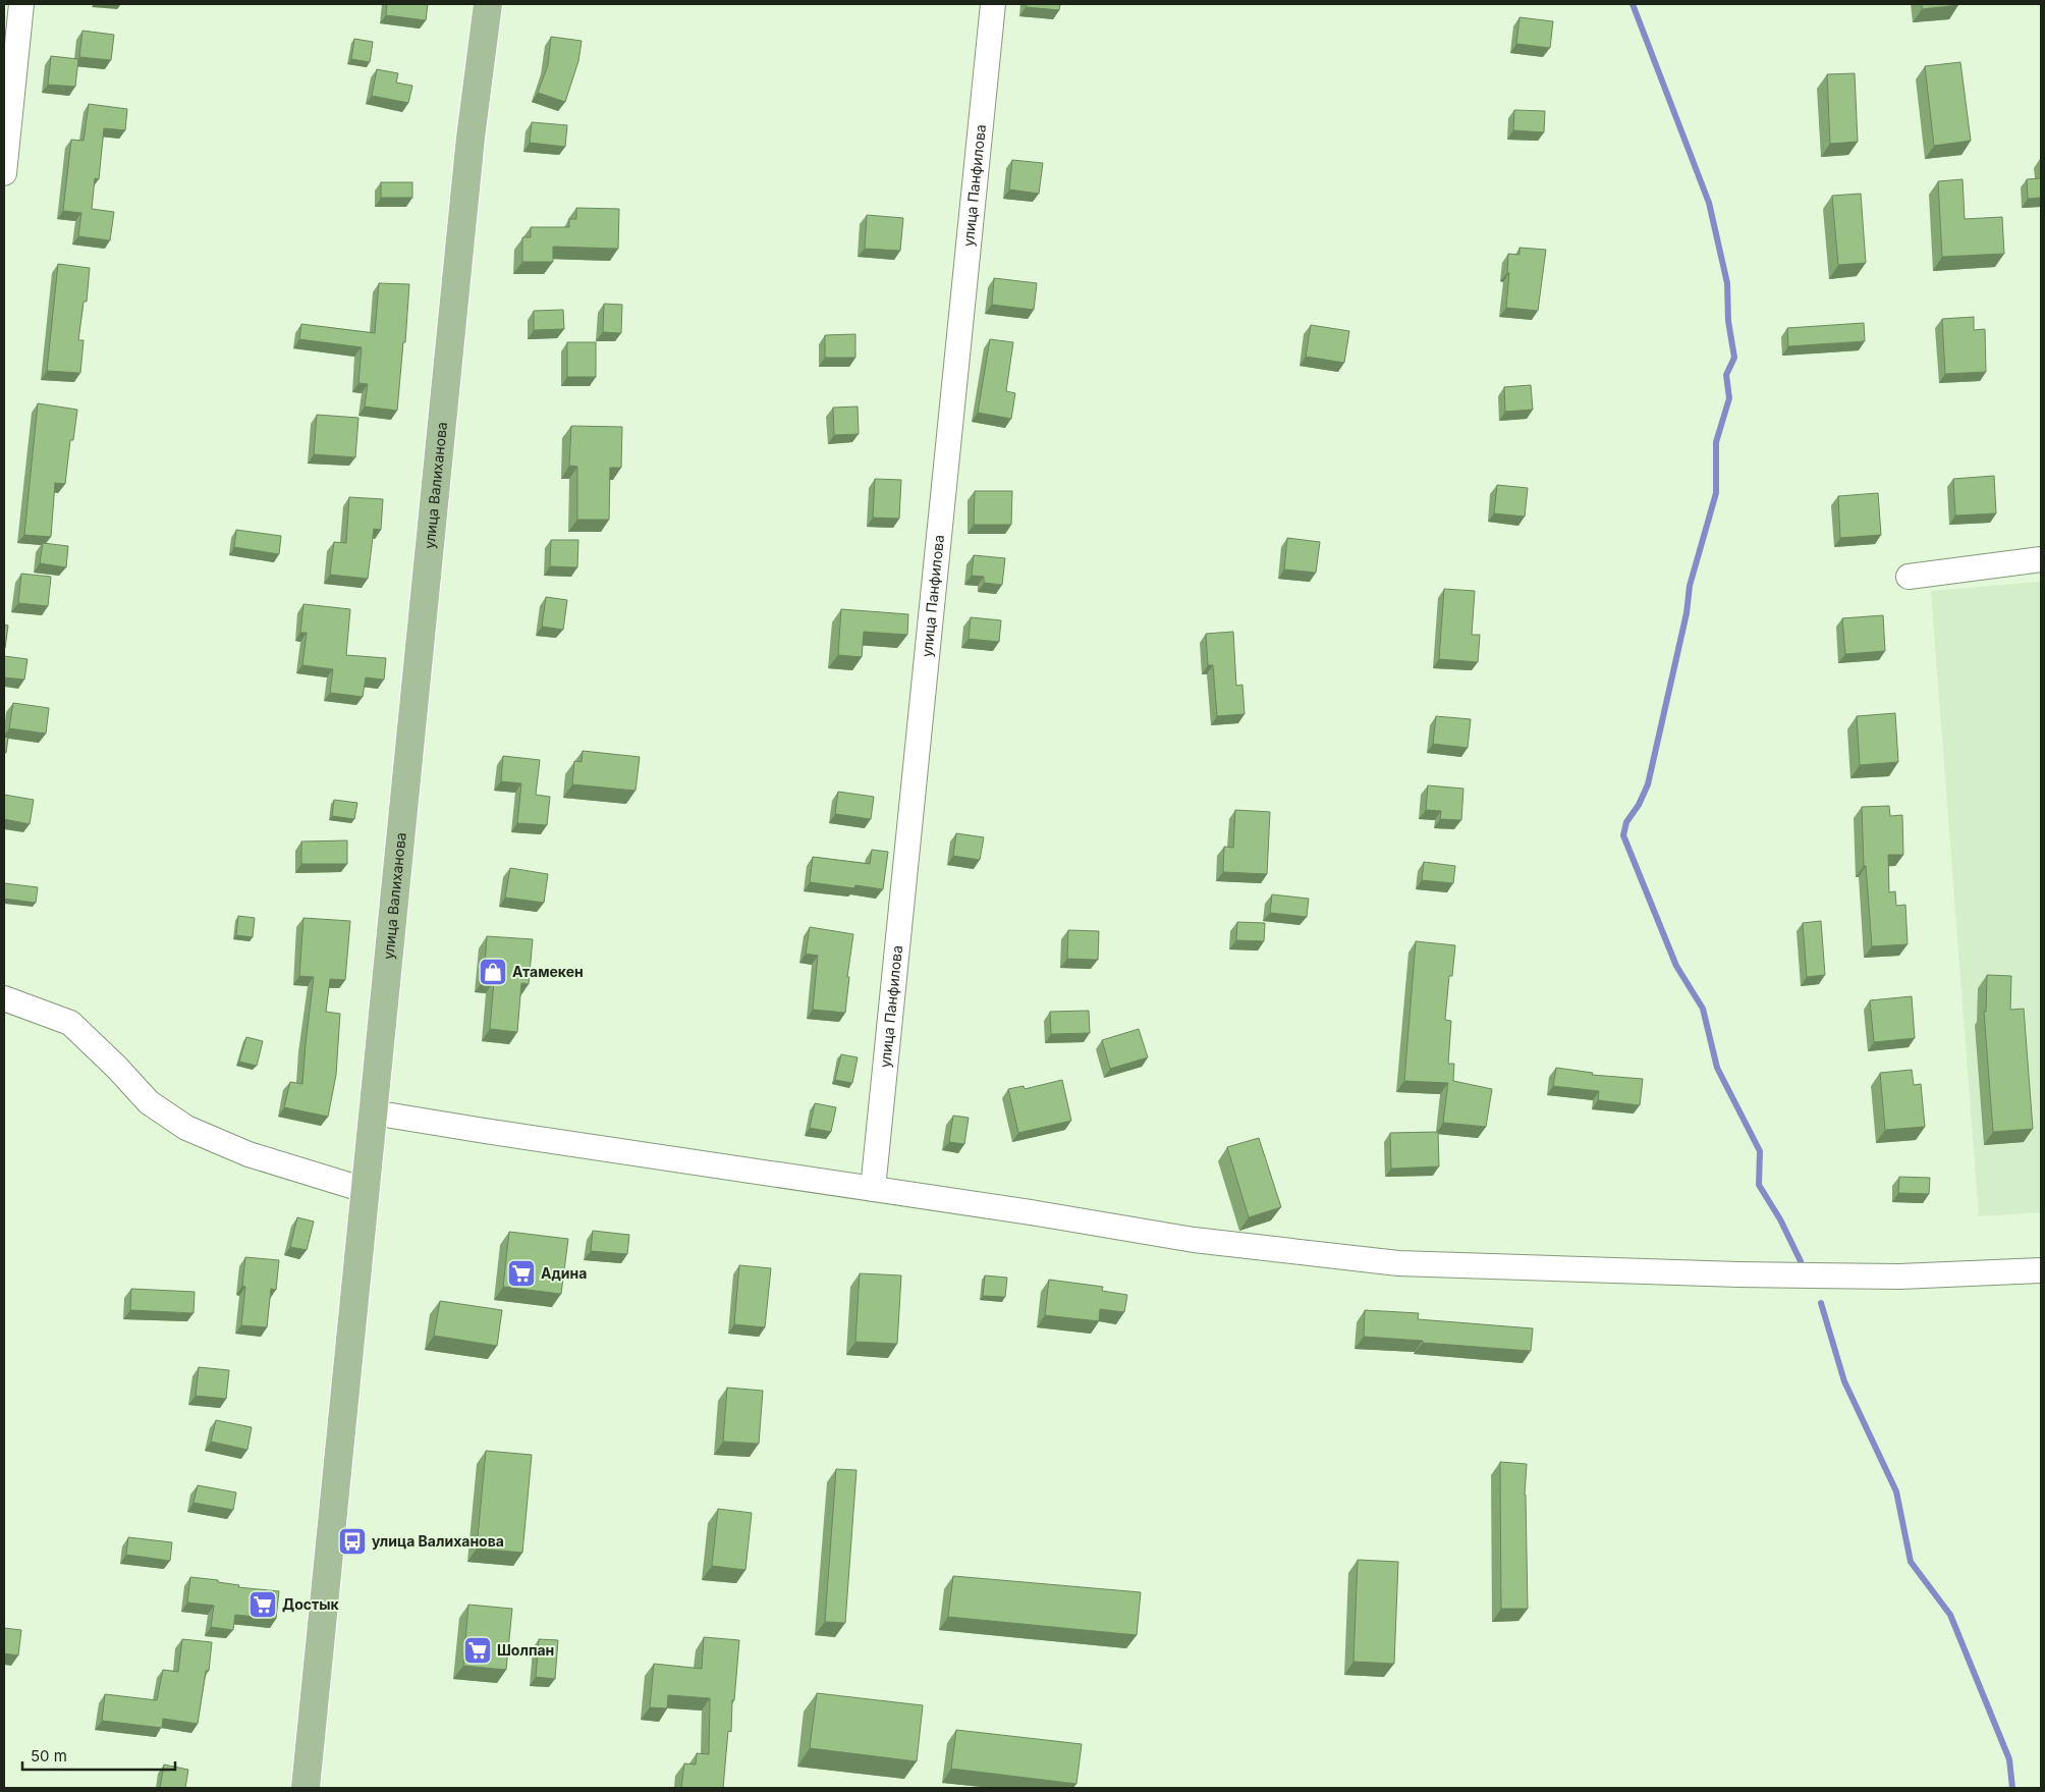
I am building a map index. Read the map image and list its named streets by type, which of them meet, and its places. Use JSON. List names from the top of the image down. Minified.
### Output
{"streets":{"main road":["улица Валиханова"],"street":["улица Панфилова"]},"places":{"shop":["Атамекен"],"supermarket":["Адина","Достык","Шолпан"],"bus stop":["улица Валиханова"]},"scale_bar":"50 m"}
